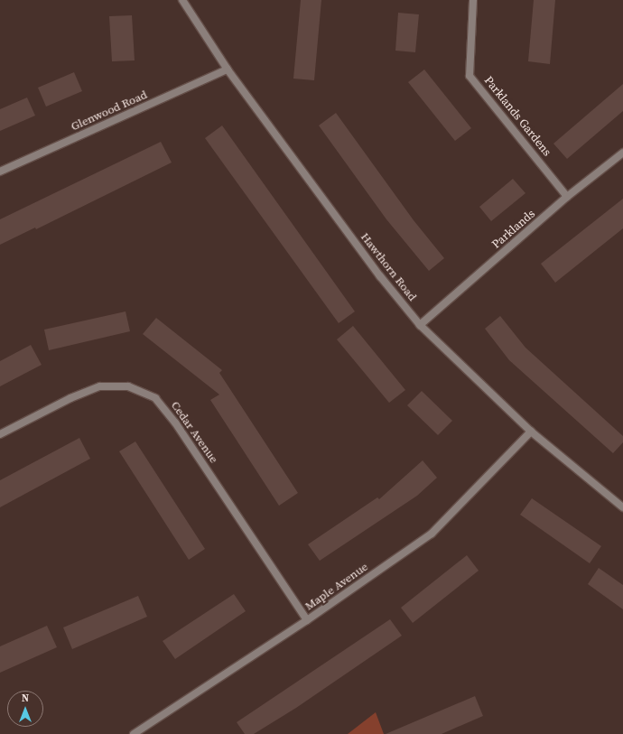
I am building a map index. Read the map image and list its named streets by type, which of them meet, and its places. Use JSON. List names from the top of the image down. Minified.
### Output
{"streets":{"street":["Glenwood Road","Parklands Gardens","Parklands","Hawthorn Road","Cedar Avenue","Maple Avenue"]},"crossings":[["Glenwood Road","Hawthorn Road"],["Parklands Gardens","Parklands"],["Parklands","Hawthorn Road"],["Hawthorn Road","Maple Avenue"],["Cedar Avenue","Maple Avenue"]],"north":"top"}
